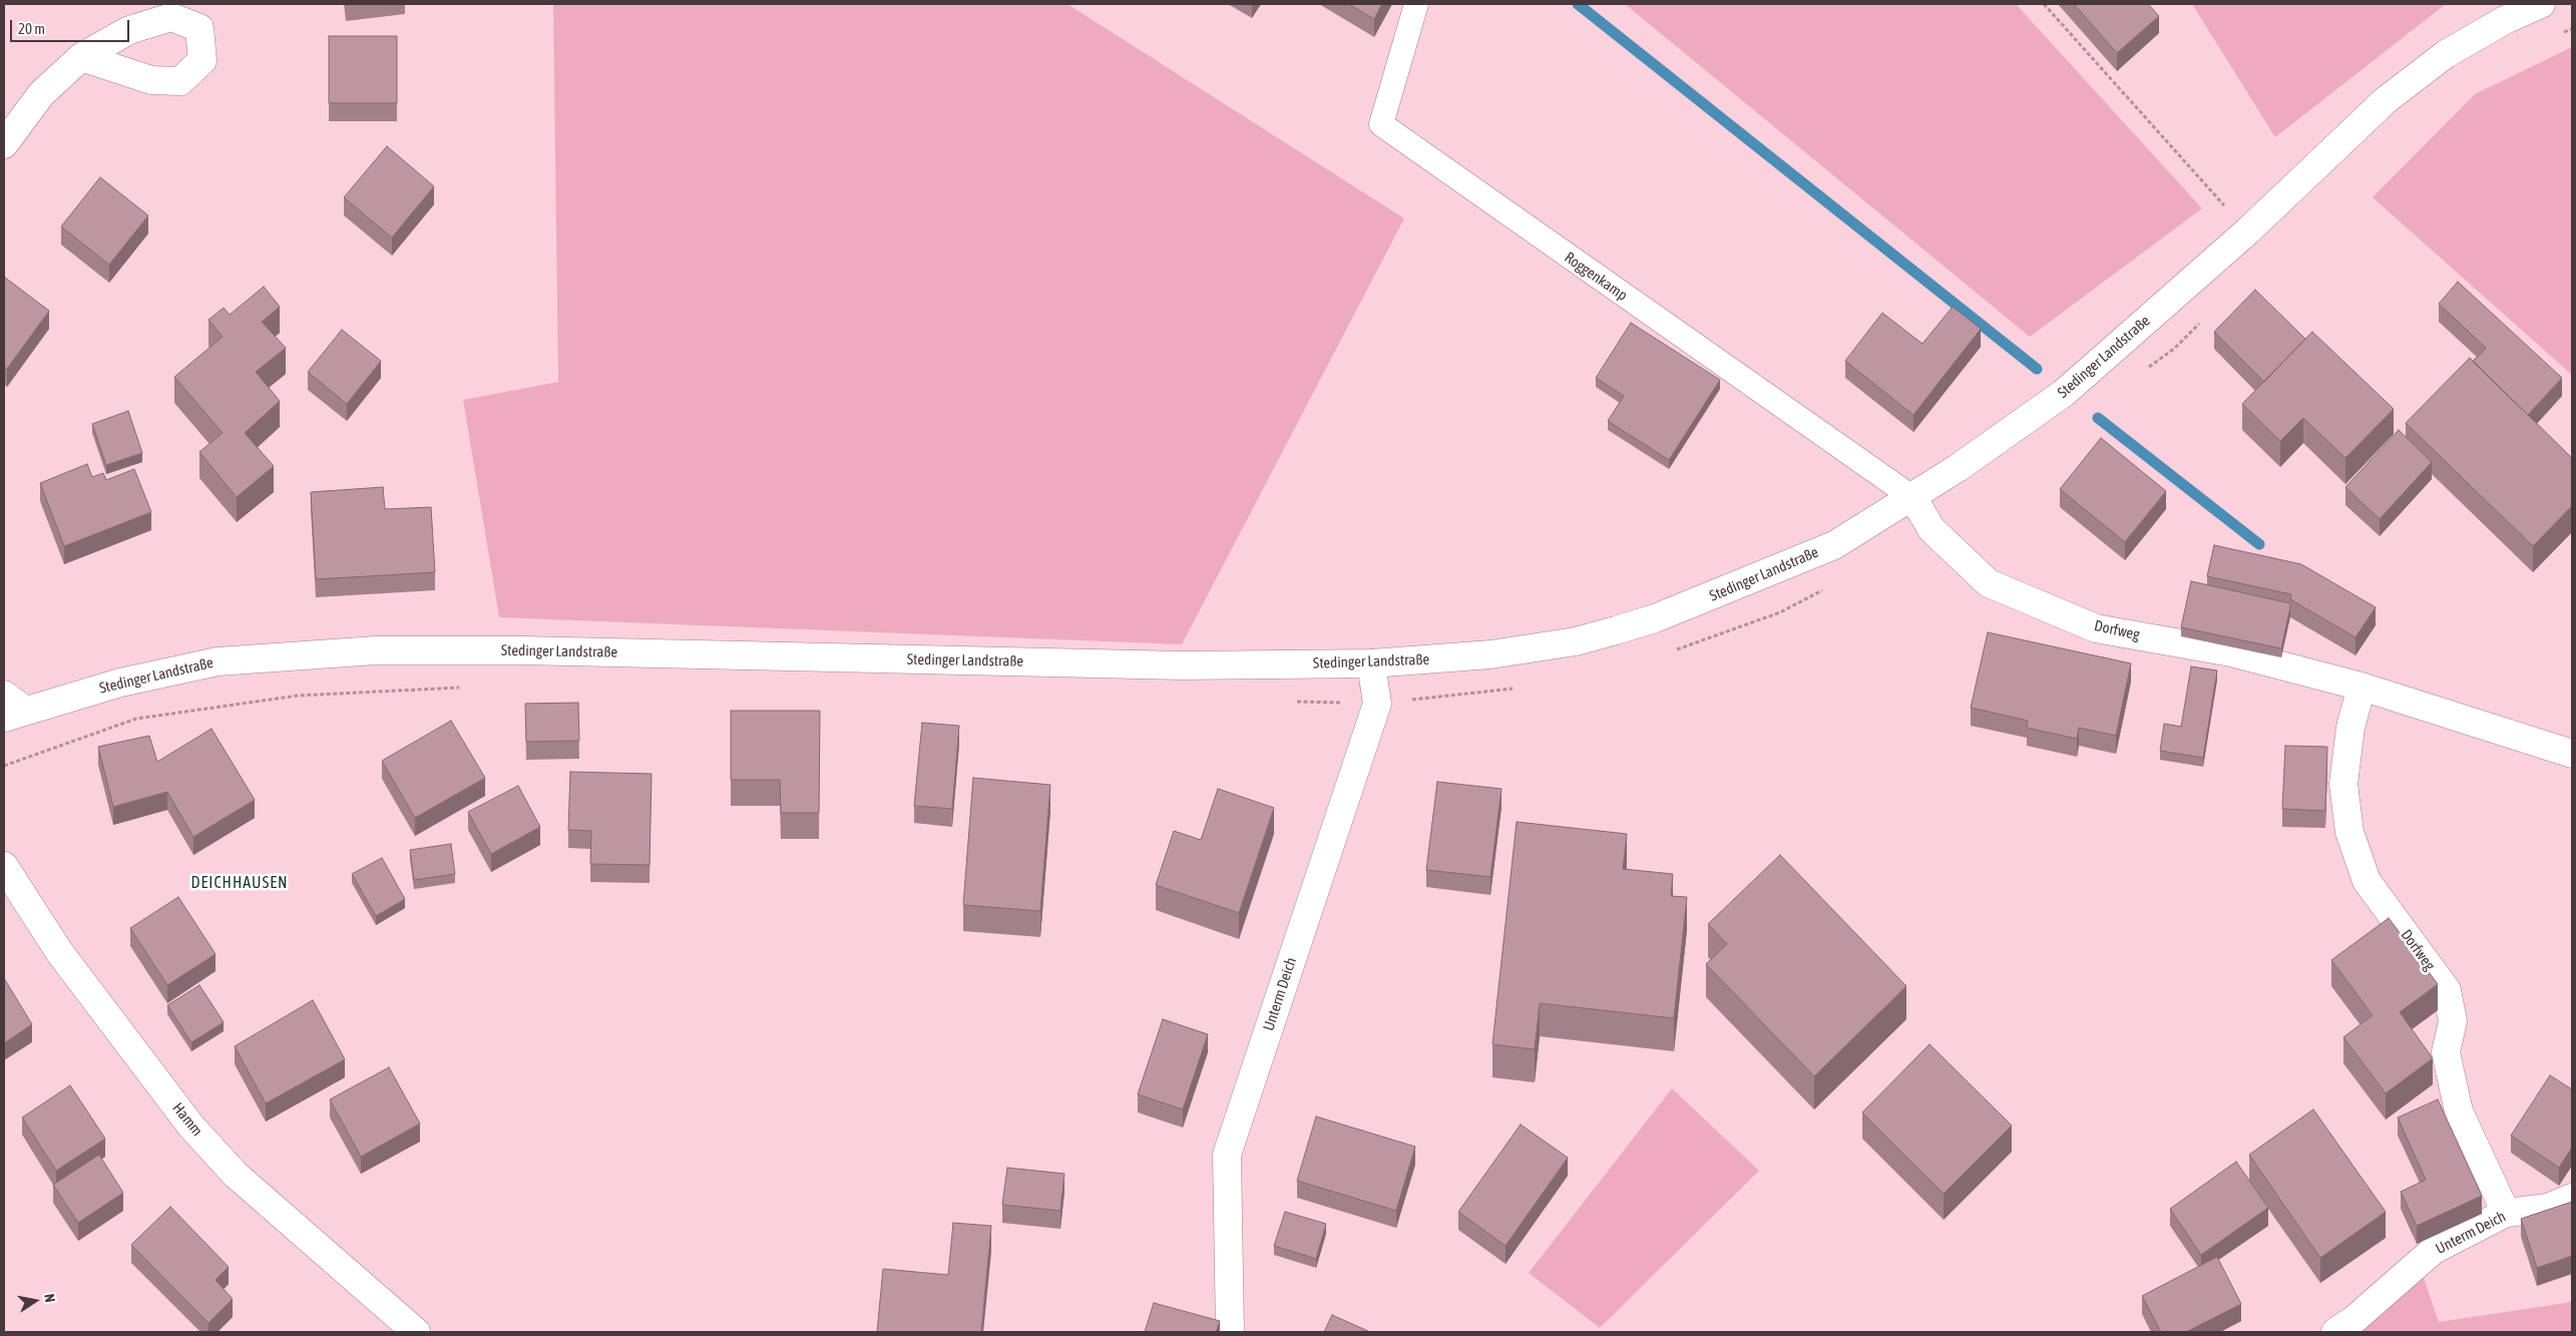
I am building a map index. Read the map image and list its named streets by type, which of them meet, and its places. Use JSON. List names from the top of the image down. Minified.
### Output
{"streets":{"street":["Stedinger Landstraße","Dorfweg","Unterm Deich","Hamm"],"lane":["Roggenkamp"]},"crossings":[["Roggenkamp","Stedinger Landstraße"],["Roggenkamp","Dorfweg"],["Stedinger Landstraße","Dorfweg"],["Stedinger Landstraße","Unterm Deich"],["Dorfweg","Unterm Deich"]],"districts":["DEICHHAUSEN"],"scale_bar":"20 m","north":"right"}
